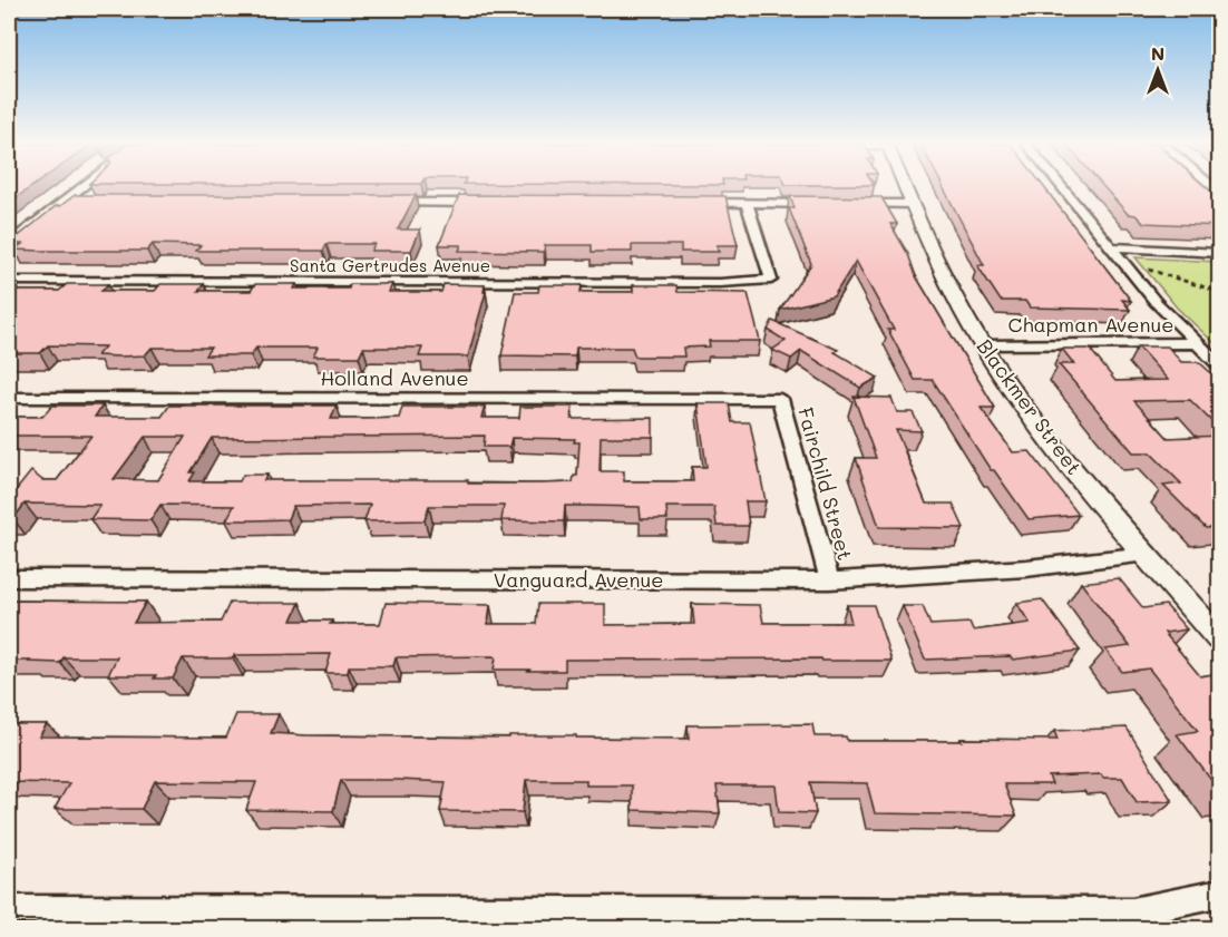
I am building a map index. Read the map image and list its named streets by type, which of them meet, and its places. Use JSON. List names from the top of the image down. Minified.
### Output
{"streets":{"street":["Santa Gertrudes Avenue","Chapman Avenue","Holland Avenue","Blackmer Street","Fairchild Street","Vanguard Avenue"]},"crossings":[["Chapman Avenue","Blackmer Street"],["Holland Avenue","Fairchild Street"],["Blackmer Street","Vanguard Avenue"],["Fairchild Street","Vanguard Avenue"]],"north":"top"}
